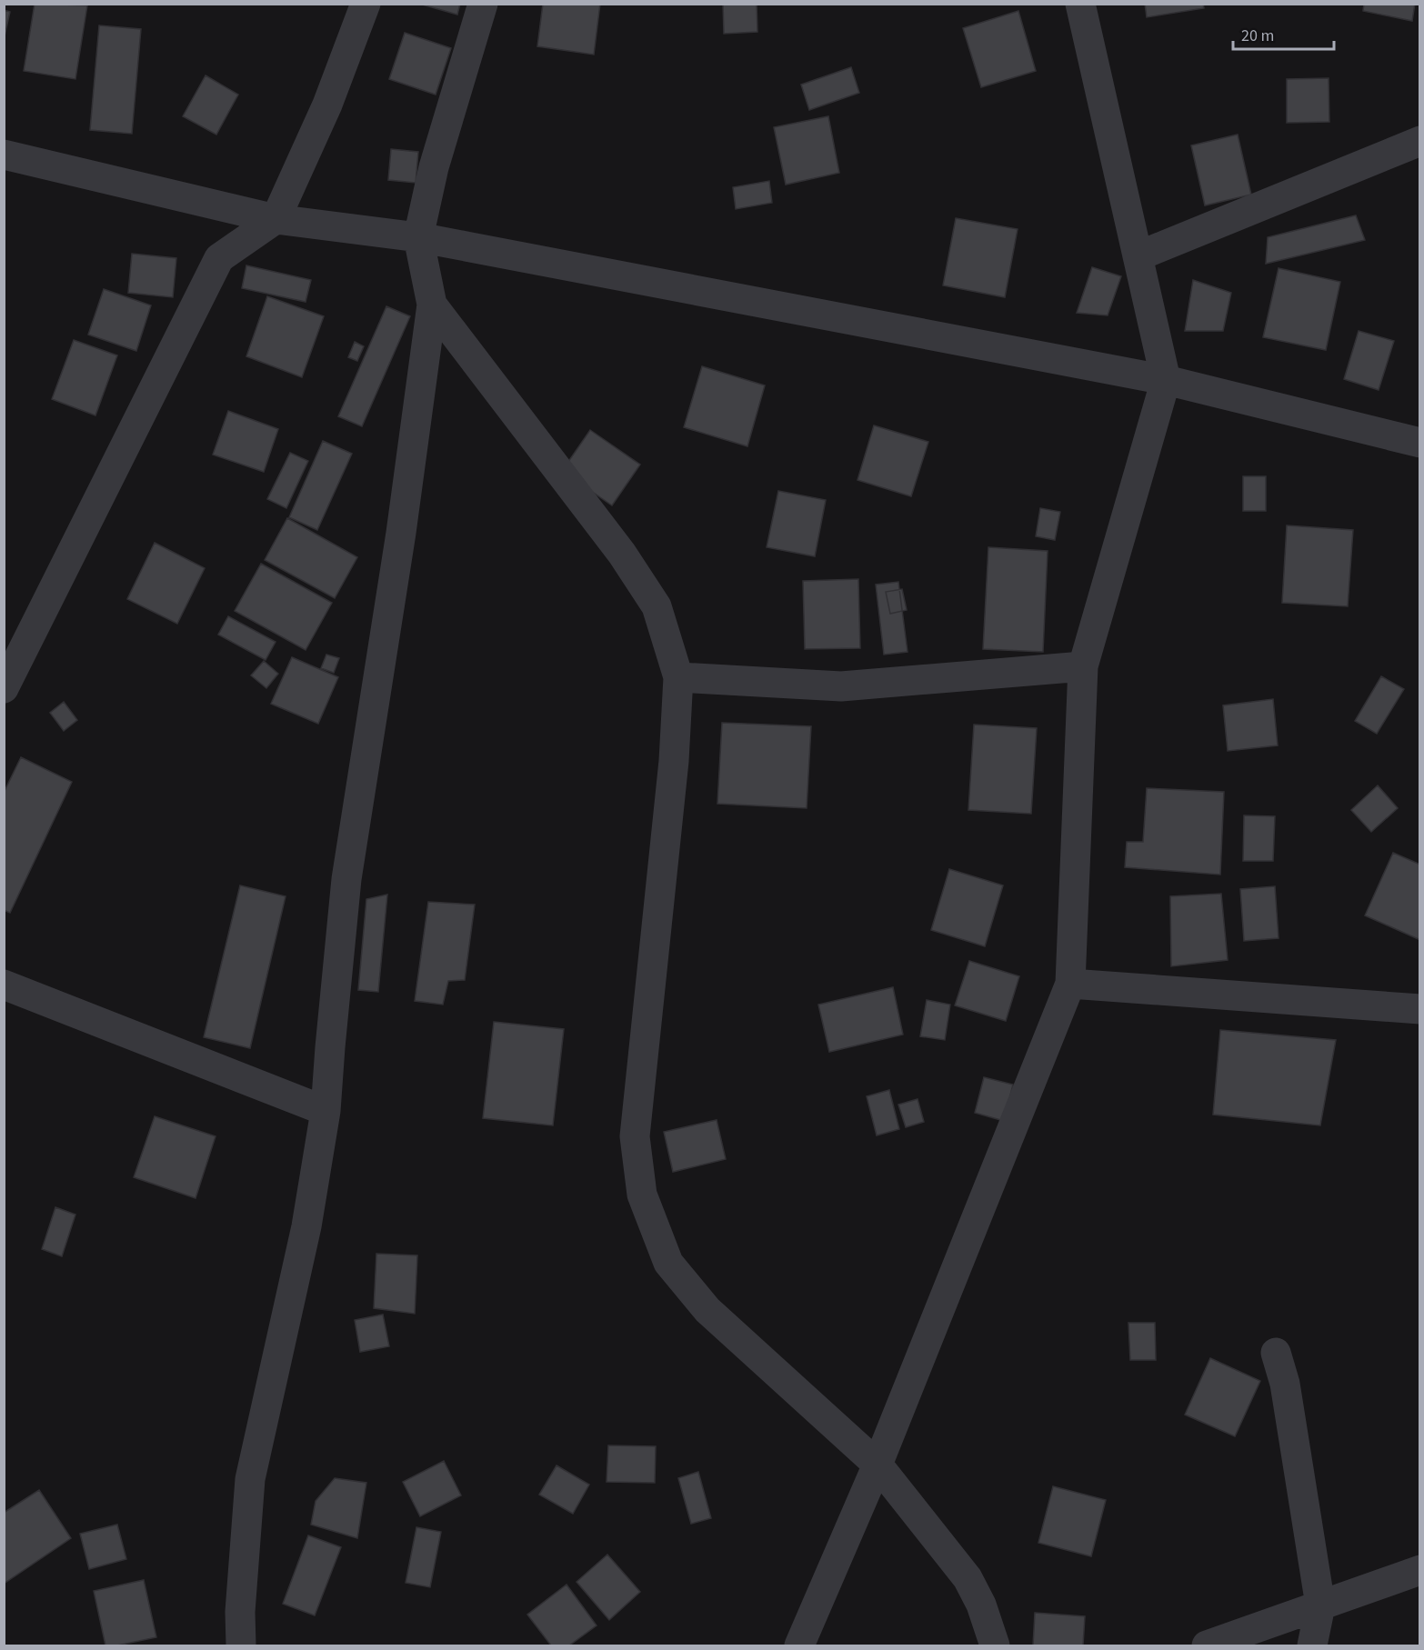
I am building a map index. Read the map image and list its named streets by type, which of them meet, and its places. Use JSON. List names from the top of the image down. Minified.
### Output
{"scale_bar":"20 m"}
